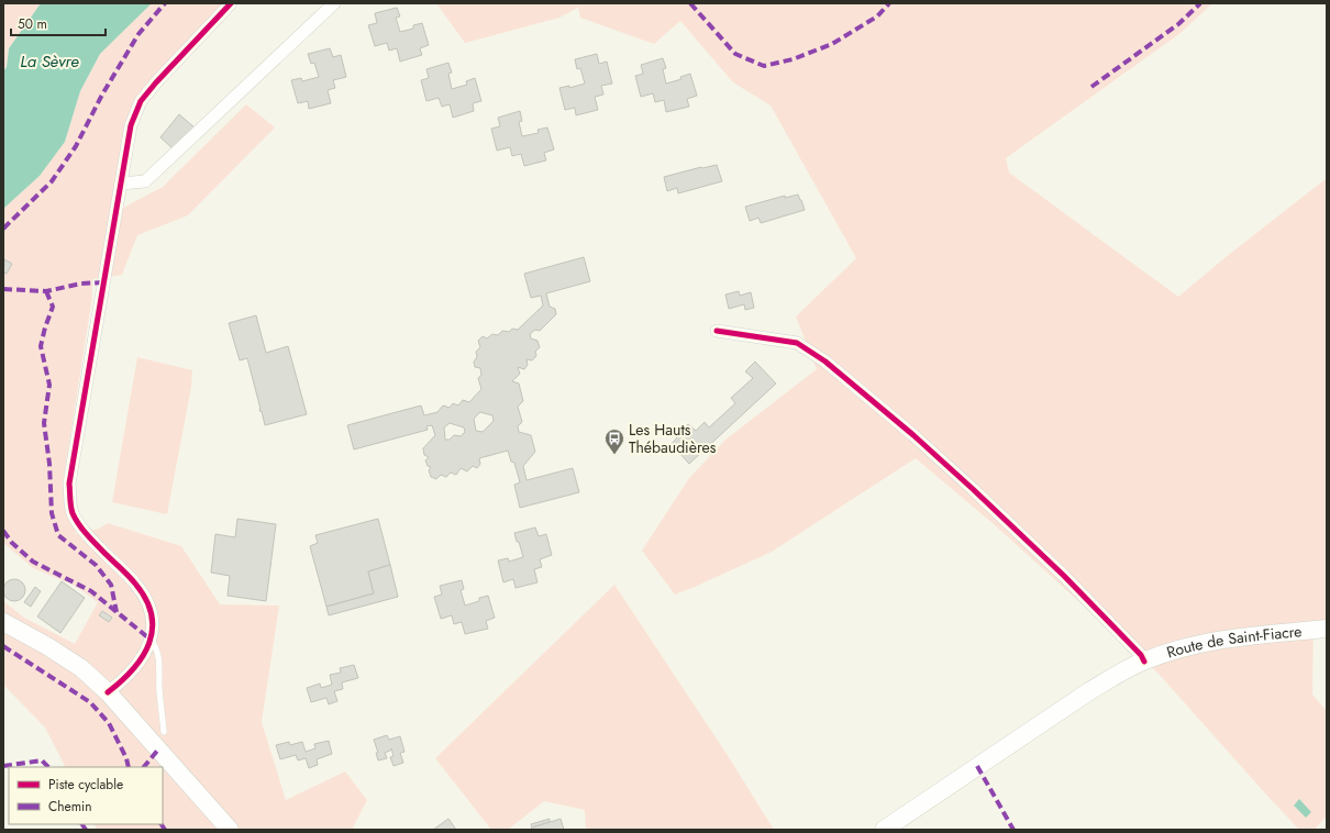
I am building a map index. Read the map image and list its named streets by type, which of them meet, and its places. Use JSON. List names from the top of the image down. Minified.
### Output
{"streets":{"main road":["Route de Saint-Fiacre"]},"water":["La Sèvre"],"places":{"bus stop":["Les Hauts Thébaudières"]},"legend":["Piste cyclable","Chemin"],"scale_bar":"50 m"}
